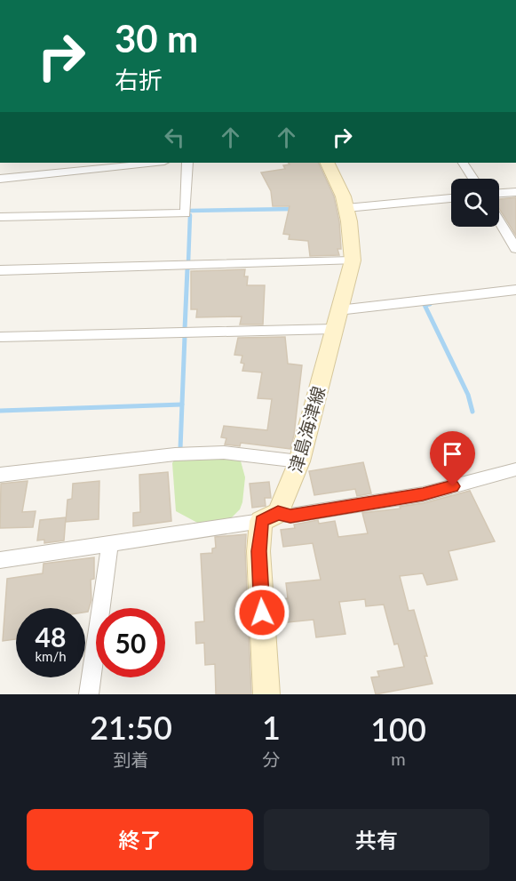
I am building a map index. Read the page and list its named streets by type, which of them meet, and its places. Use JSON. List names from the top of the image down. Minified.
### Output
{"streets":{"main road":["津島海津線"]},"page":{"turn":["30 m","右折"],"speed":"48 km/h","limit":"50","eta":["21:50","到着","1","分","100","m"],"buttons":["終了","共有"]}}
